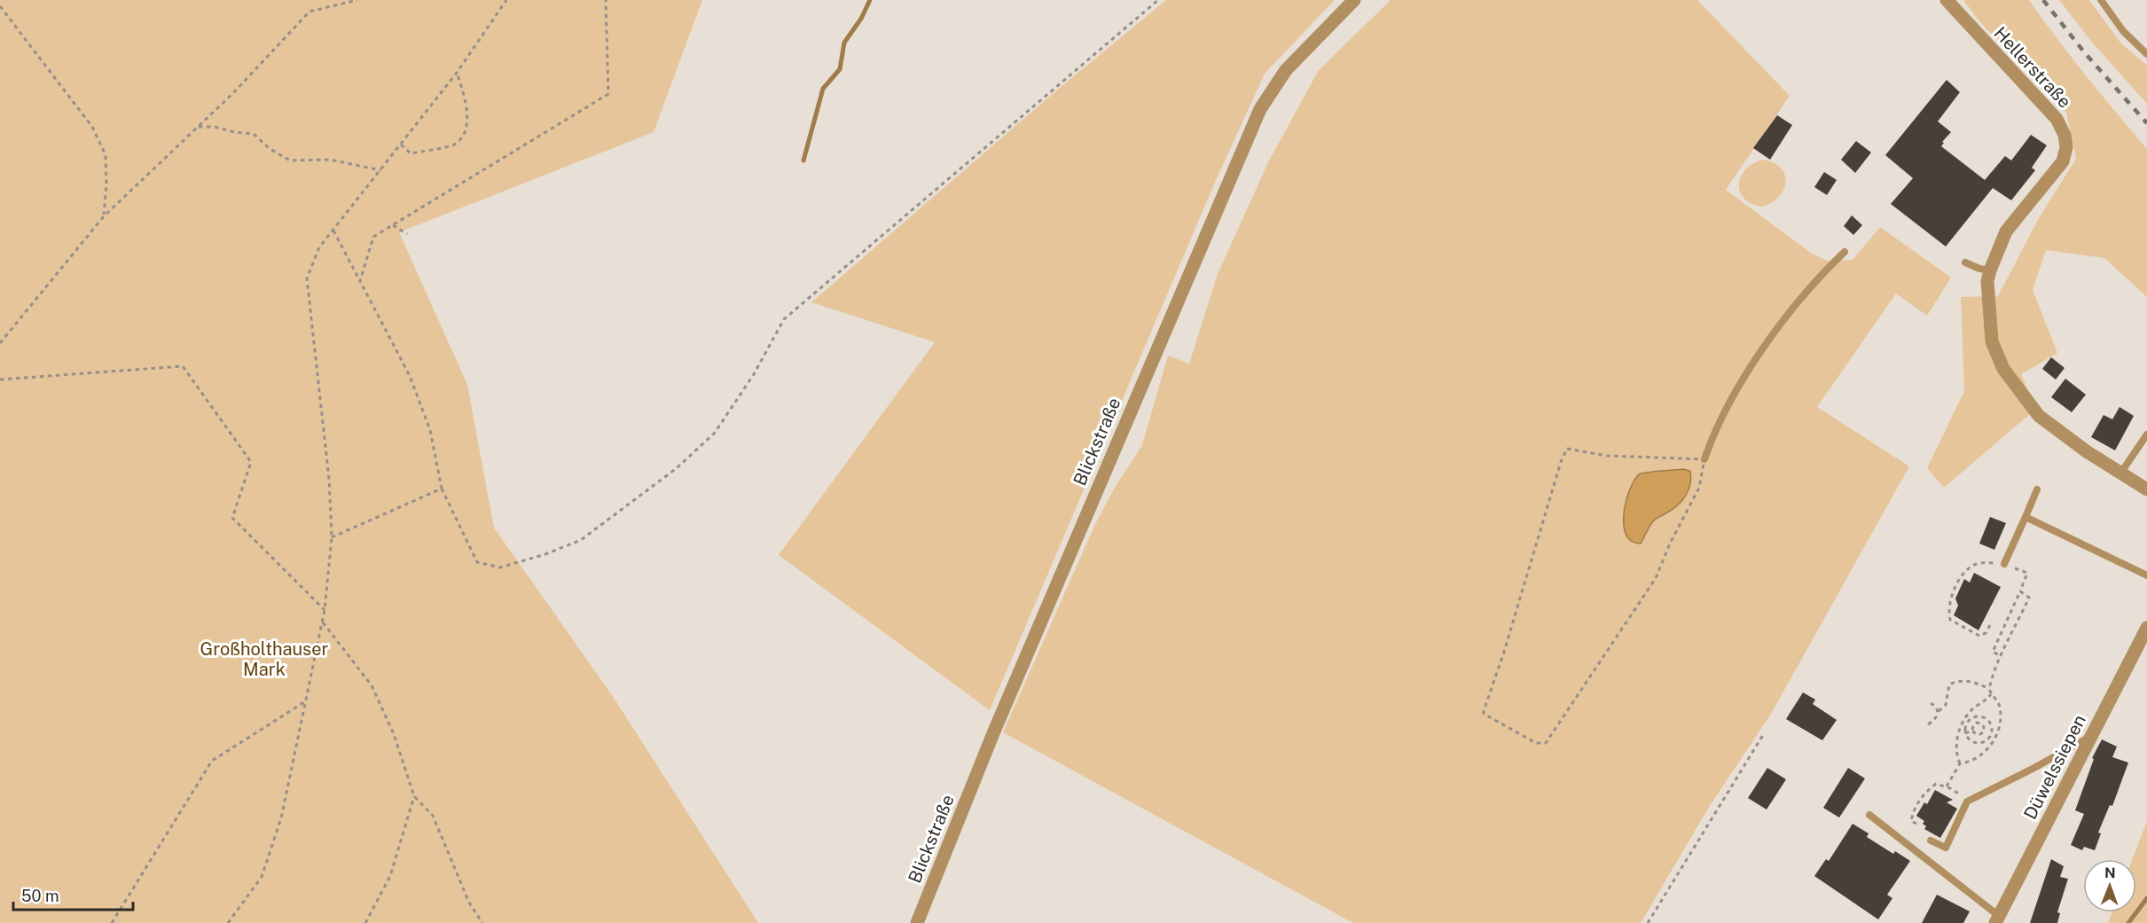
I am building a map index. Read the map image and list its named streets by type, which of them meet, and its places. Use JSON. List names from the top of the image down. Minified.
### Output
{"streets":{"street":["Hellerstraße","Blickstraße","Düwelssiepen"]},"parks":["Großholthauser Mark"],"scale_bar":"50 m","north":"top"}
